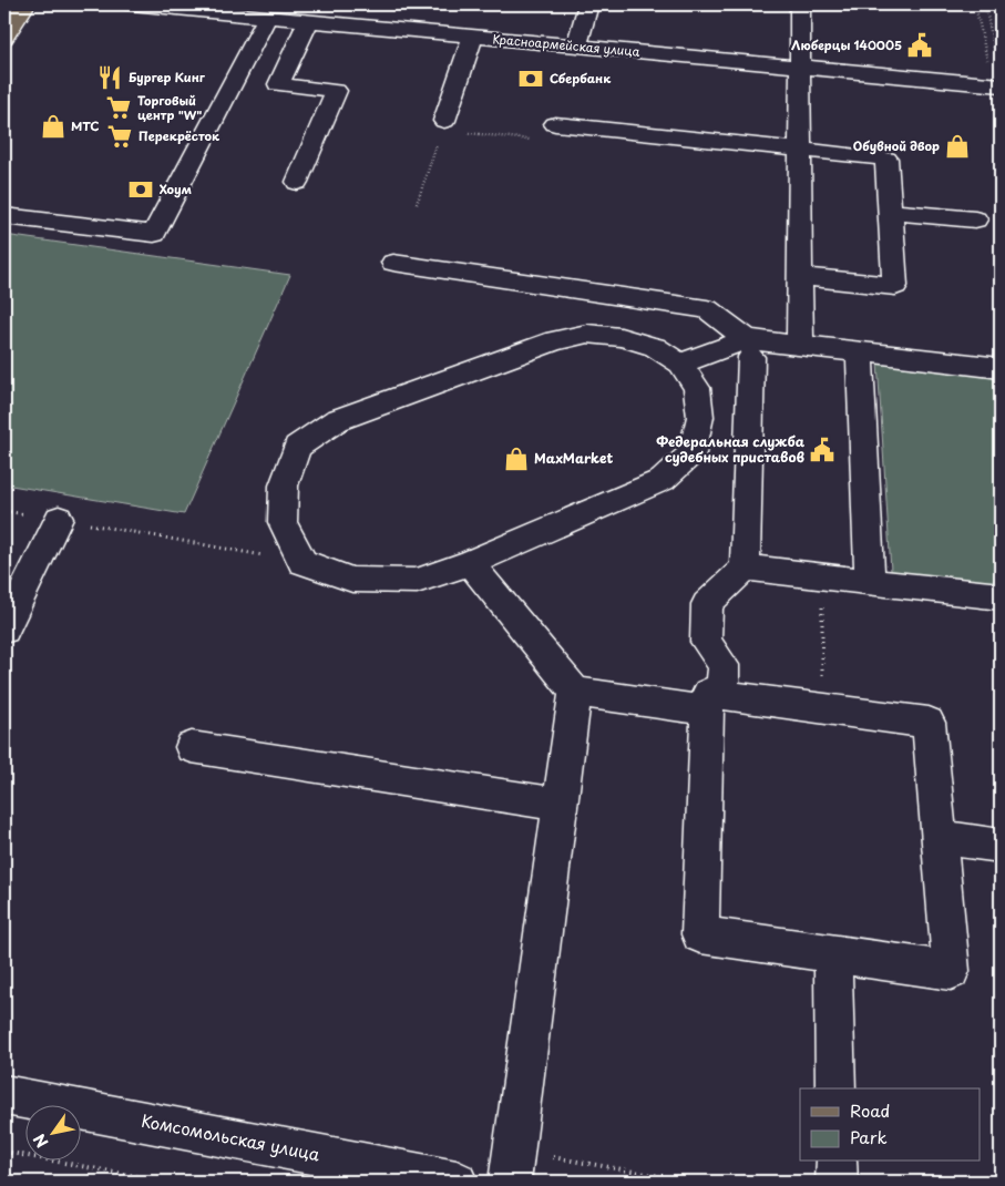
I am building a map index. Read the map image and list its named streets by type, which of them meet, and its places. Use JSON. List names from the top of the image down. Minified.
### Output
{"streets":{"street":["Красноармейская улица","Комсомольская улица"]},"places":{"public building":["Люберцы 140005","Федеральная служба судебных приставов"],"restaurant":["Бургер Кинг"],"bank":["Сбербанк","Хоум"],"supermarket":["Торговый центр \"W\"","Перекрёсток"],"shop":["МТС","Обувной двор","MaxMarket"]},"legend":["Road","Park"],"north":"bottom left"}
